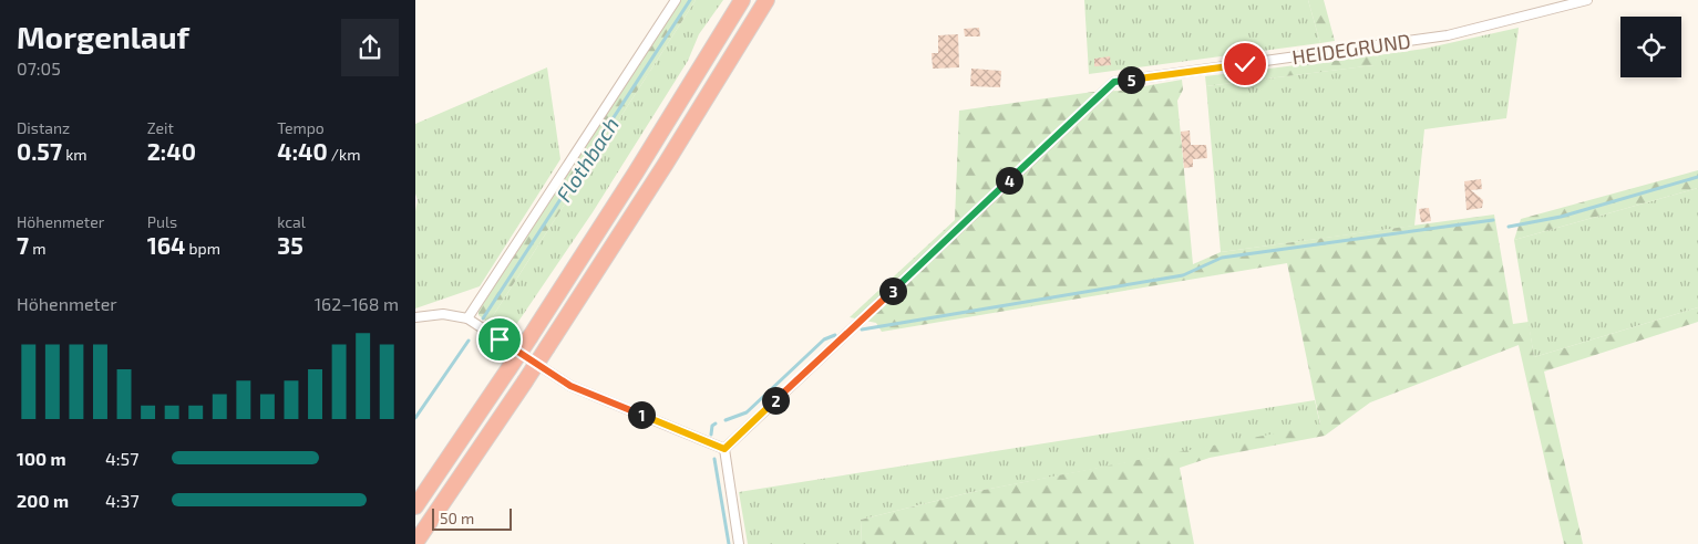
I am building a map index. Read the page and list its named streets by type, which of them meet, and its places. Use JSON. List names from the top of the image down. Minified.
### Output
{"streets":{"street":["HEIDEGRUND"]},"water":["Flothbach"],"scale_bar":"50 m","page":{"heading":["Morgenlauf","07:05"],"pins":["5","4","3","2","1"],"stats":[["Distanz","0.57 km"],["Zeit","2:40"],["Tempo","4:40 /km"],["Höhenmeter","7 m"],["Puls","164 bpm"],["kcal","35"]],"chart":["Höhenmeter","162–168 m"],"list":[{"name":"100 m","note":"4:57"},{"name":"200 m","note":"4:37"}],"scale":"50 m"}}
